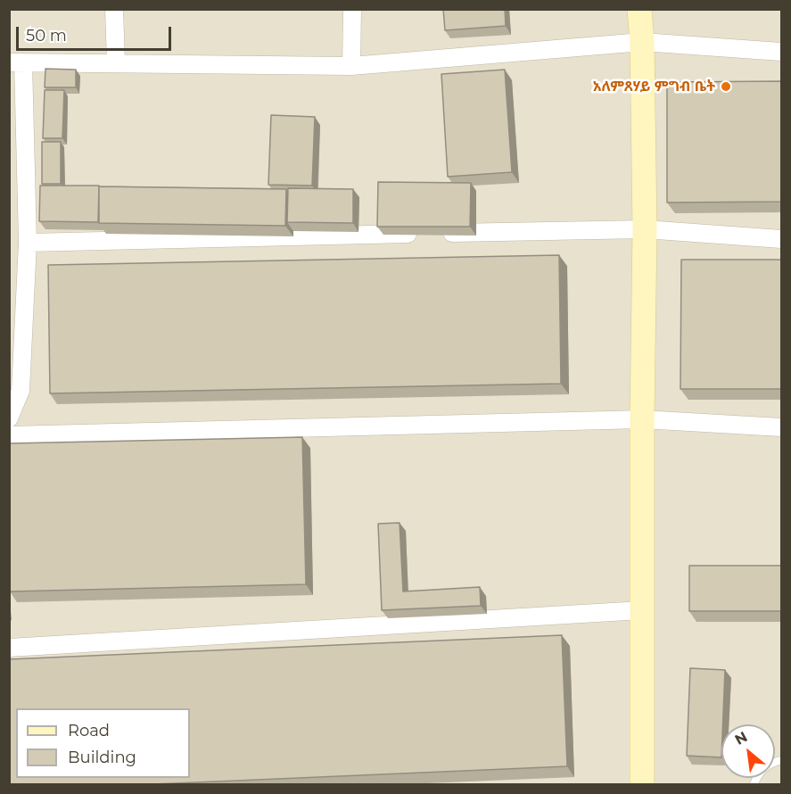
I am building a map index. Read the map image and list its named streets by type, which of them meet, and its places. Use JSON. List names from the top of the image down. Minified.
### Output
{"places":["አለምጸሃይ ምግብ ቤት"],"legend":["Road","Building"],"scale_bar":"50 m","north":"top left"}
